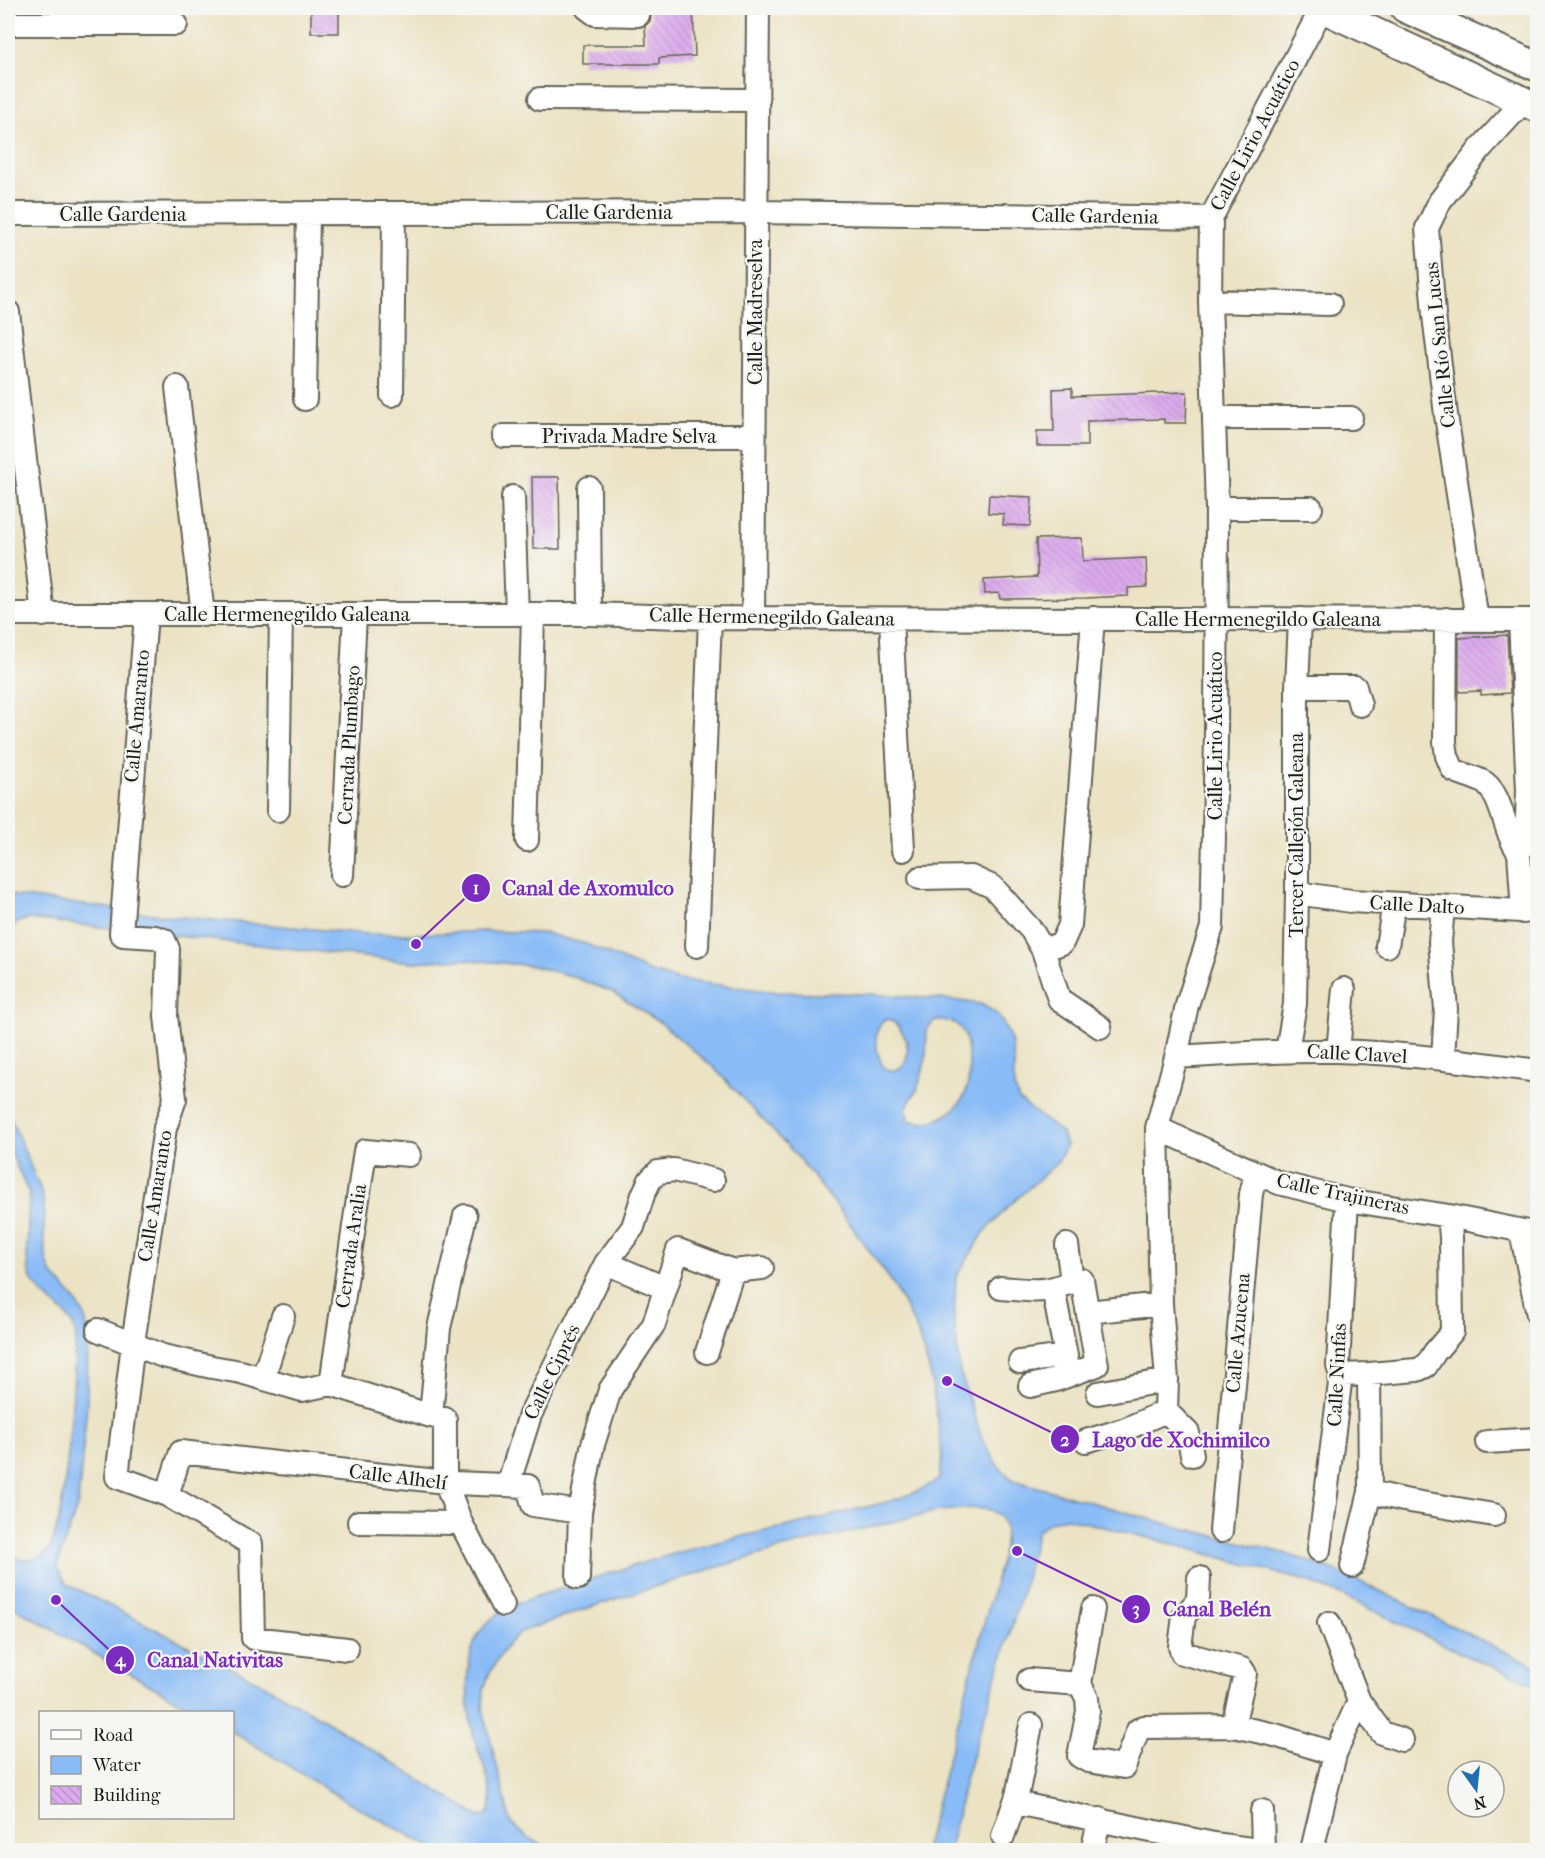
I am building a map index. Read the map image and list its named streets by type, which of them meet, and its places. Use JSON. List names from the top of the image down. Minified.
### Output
{"streets":{"street":["Calle Lirio Acuático","Calle Gardenia","Calle Madreselva","Calle Río San Lucas","Privada Madre Selva","Calle Hermenegildo Galeana","Calle Amaranto","Cerrada Plumbago","Tercer Callejón Galeana","Calle Dalto","Calle Clavel","Calle Trajineras","Cerrada Aralia","Calle Azucena","Calle Ciprés","Calle Ninfas","Calle Alhelí"]},"crossings":[["Calle Lirio Acuático","Calle Gardenia"],["Calle Lirio Acuático","Calle Hermenegildo Galeana"],["Calle Lirio Acuático","Calle Clavel"],["Calle Lirio Acuático","Calle Trajineras"],["Calle Gardenia","Calle Madreselva"],["Calle Madreselva","Privada Madre Selva"],["Calle Madreselva","Calle Hermenegildo Galeana"],["Calle Río San Lucas","Calle Hermenegildo Galeana"],["Calle Hermenegildo Galeana","Calle Amaranto"],["Calle Hermenegildo Galeana","Cerrada Plumbago"],["Calle Hermenegildo Galeana","Tercer Callejón Galeana"],["Calle Amaranto","Calle Alhelí"],["Tercer Callejón Galeana","Calle Dalto"],["Tercer Callejón Galeana","Calle Clavel"],["Calle Trajineras","Calle Azucena"],["Calle Trajineras","Calle Ninfas"],["Calle Ciprés","Calle Alhelí"]],"places":["Canal de Axomulco","Lago de Xochimilco","Canal Belén","Canal Nativitas"],"legend":["Road","Water","Building"],"north":"bottom"}
